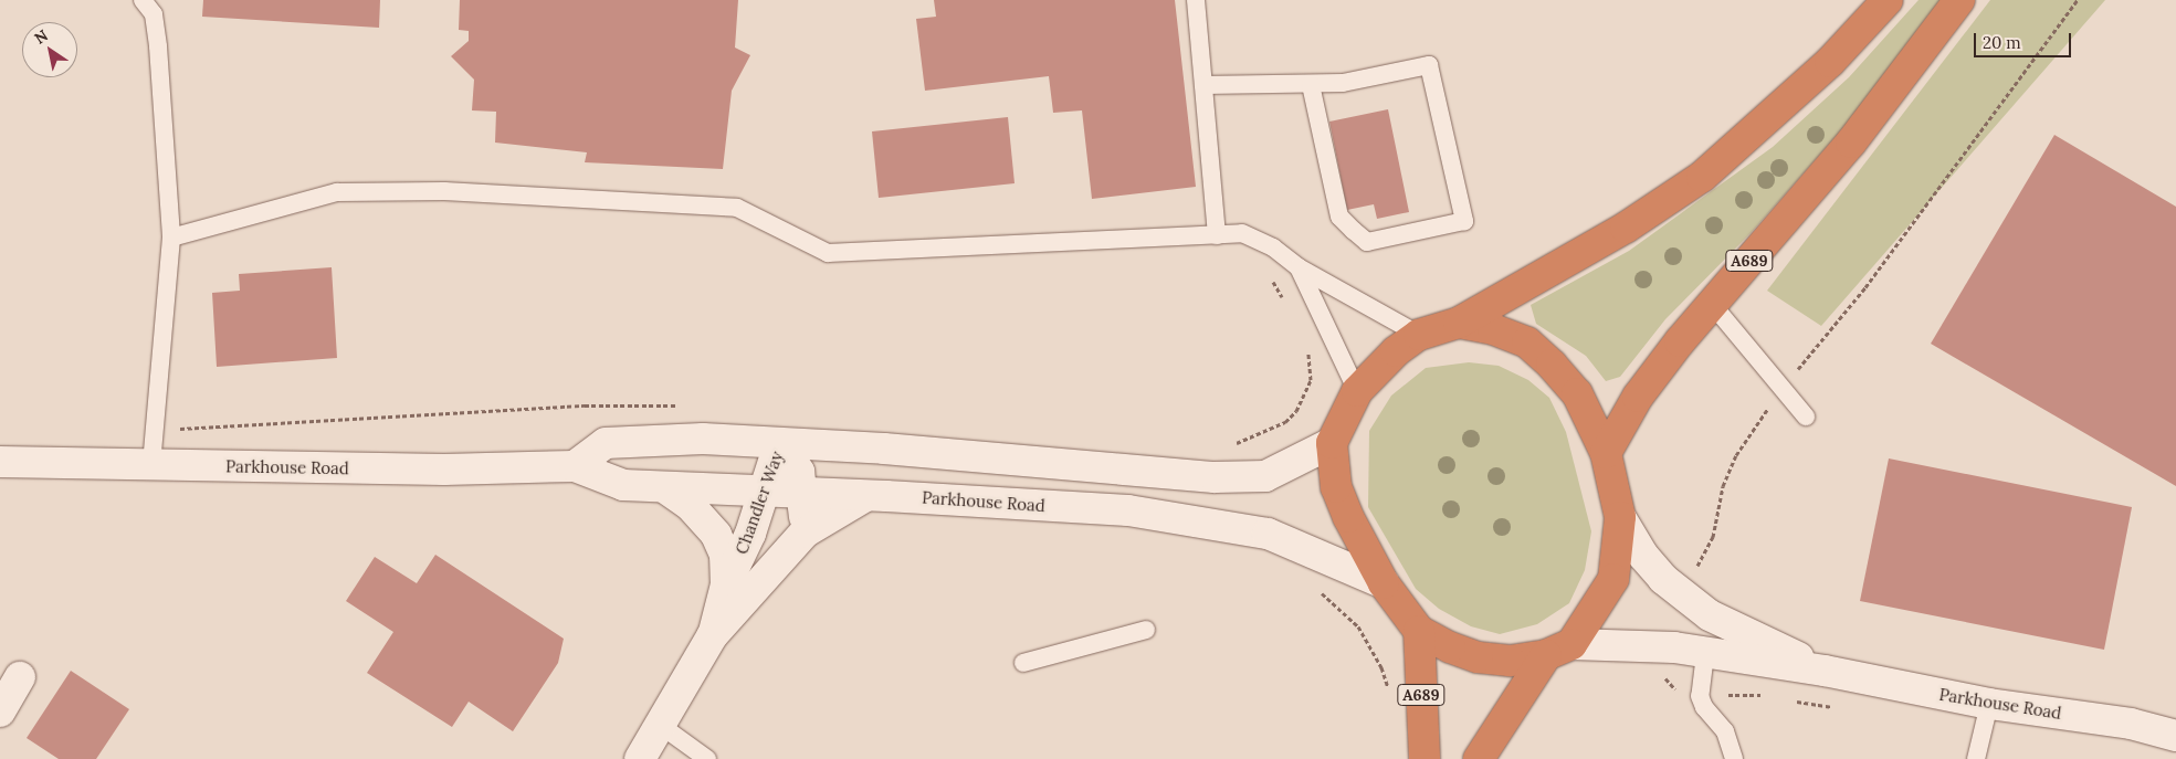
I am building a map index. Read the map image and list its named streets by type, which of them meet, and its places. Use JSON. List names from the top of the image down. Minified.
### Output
{"streets":{"highway":["A689"],"street":["Parkhouse Road","Chandler Way"]},"crossings":[["Parkhouse Road","Chandler Way"]],"scale_bar":"20 m","north":"top left"}
